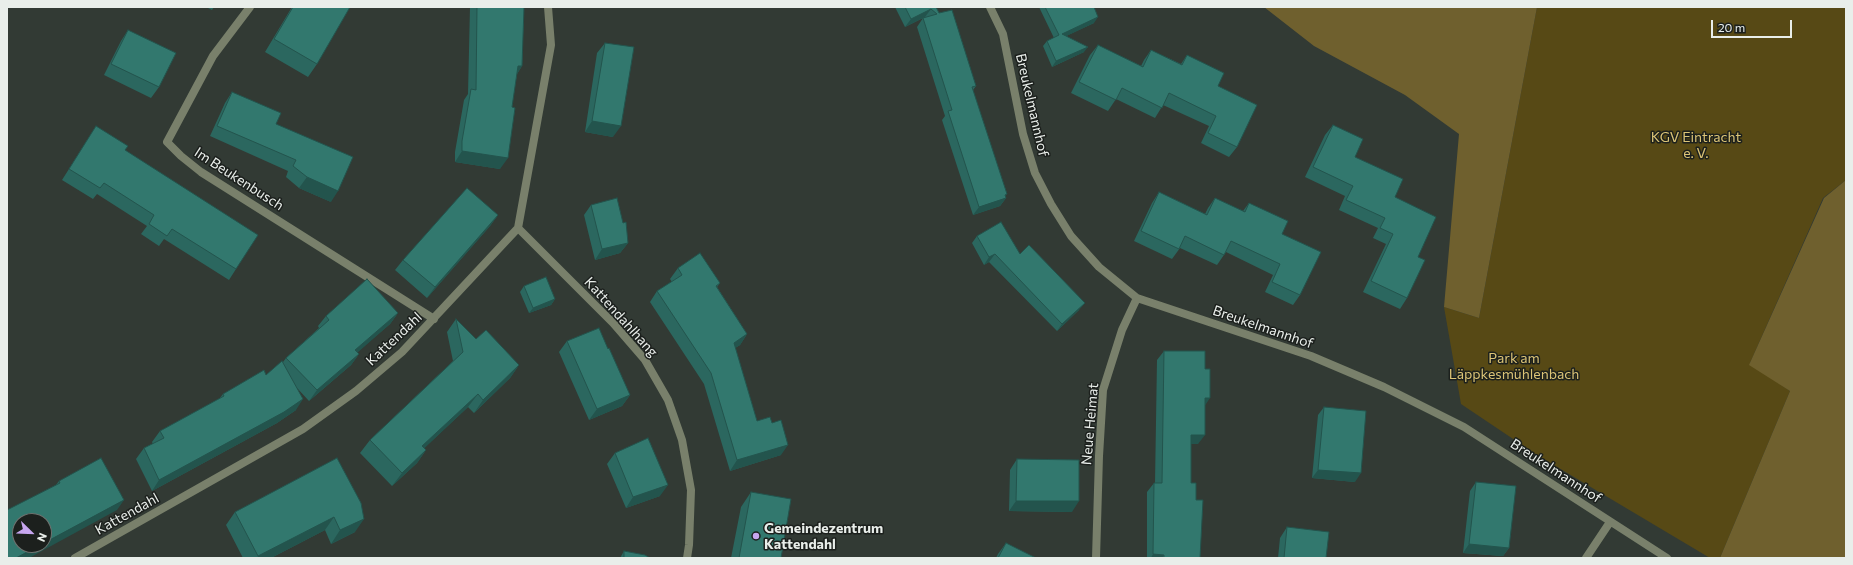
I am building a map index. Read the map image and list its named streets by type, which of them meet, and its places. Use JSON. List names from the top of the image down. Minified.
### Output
{"streets":{"street":["Breukelmannhof","Im Beukenbusch","Kattendahlhang","Kattendahl","Neue Heimat"]},"crossings":[["Breukelmannhof","Neue Heimat"],["Im Beukenbusch","Kattendahl"],["Kattendahlhang","Kattendahl"]],"parks":["KGV Eintracht e. V.","Park am Läppkesmühlenbach"],"places":["Gemeindezentrum Kattendahl"],"scale_bar":"20 m","north":"bottom right"}
